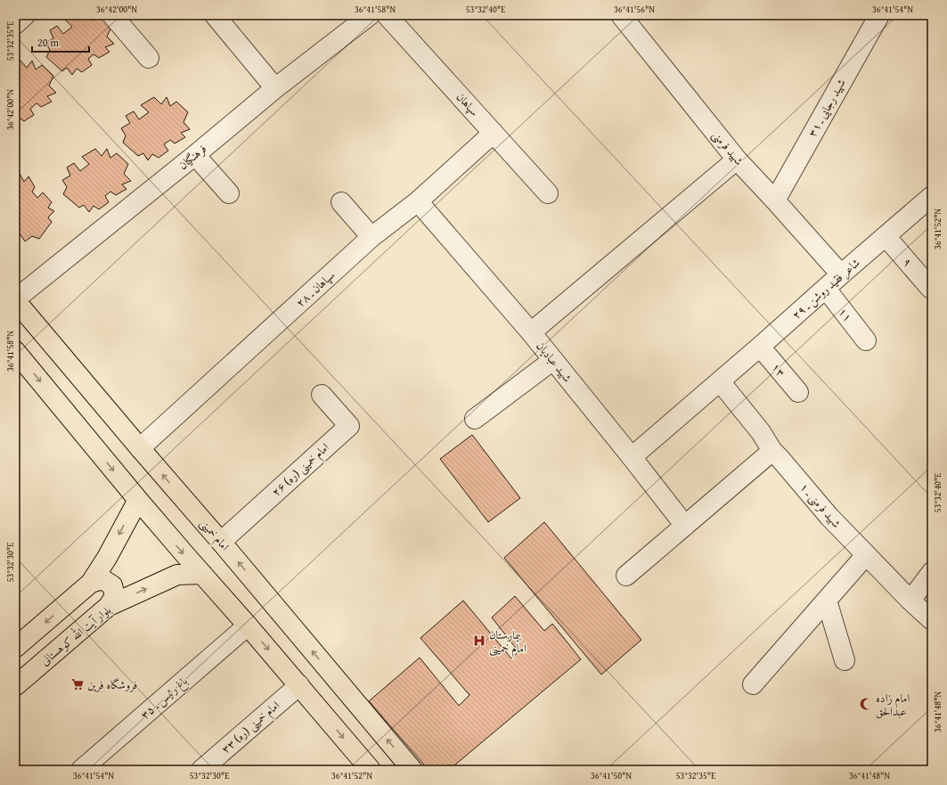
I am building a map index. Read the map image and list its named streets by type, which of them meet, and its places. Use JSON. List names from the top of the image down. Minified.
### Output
{"streets":{"main road":["امام خمینی","بلوار آیت الله کوهستانی"],"street":["سپاهان","شهید رجایی ـ ۳۱","شهید فرمنی","فرهنگیان","۹","سپاهان ـ ۲۸","شاعر فقید روشن ـ ۲۹","۱۱","شهید عبادیان","۱۳","امام خمینی (ره) ۲۶","شهید فرمنی ـ ۱","باغ رئیس ـ ۳۵","امام خمینی (ره) ۳۳"]},"crossings":[["سپاهان","سپاهان ـ ۲۸"],["شهید رجایی ـ ۳۱","شهید فرمنی"],["شهید فرمنی","شاعر فقید روشن ـ ۲۹"],["فرهنگیان","امام خمینی"],["۹","شاعر فقید روشن ـ ۲۹"],["سپاهان ـ ۲۸","شهید عبادیان"],["سپاهان ـ ۲۸","امام خمینی"],["شاعر فقید روشن ـ ۲۹","۱۱"],["شاعر فقید روشن ـ ۲۹","شهید عبادیان"],["شاعر فقید روشن ـ ۲۹","۱۳"],["شاعر فقید روشن ـ ۲۹","شهید فرمنی ـ ۱"],["امام خمینی (ره) ۲۶","امام خمینی"]],"one_way":["بلوار آیت الله کوهستانی"],"places":{"hospital":["بیمارستان امام خمینی"],"supermarket":["فروشگاه فرین"],"mosque":["امام زاده عبدالحق"]},"scale_bar":"20 m","coordinates":["36°42'00\"N","36°41'58\"N","53°32'40\"E","36°41'56\"N","36°41'54\"N","53°32'35\"E","36°41'52\"N","53°32'30\"E","36°41'48\"N","36°41'50\"N"]}
